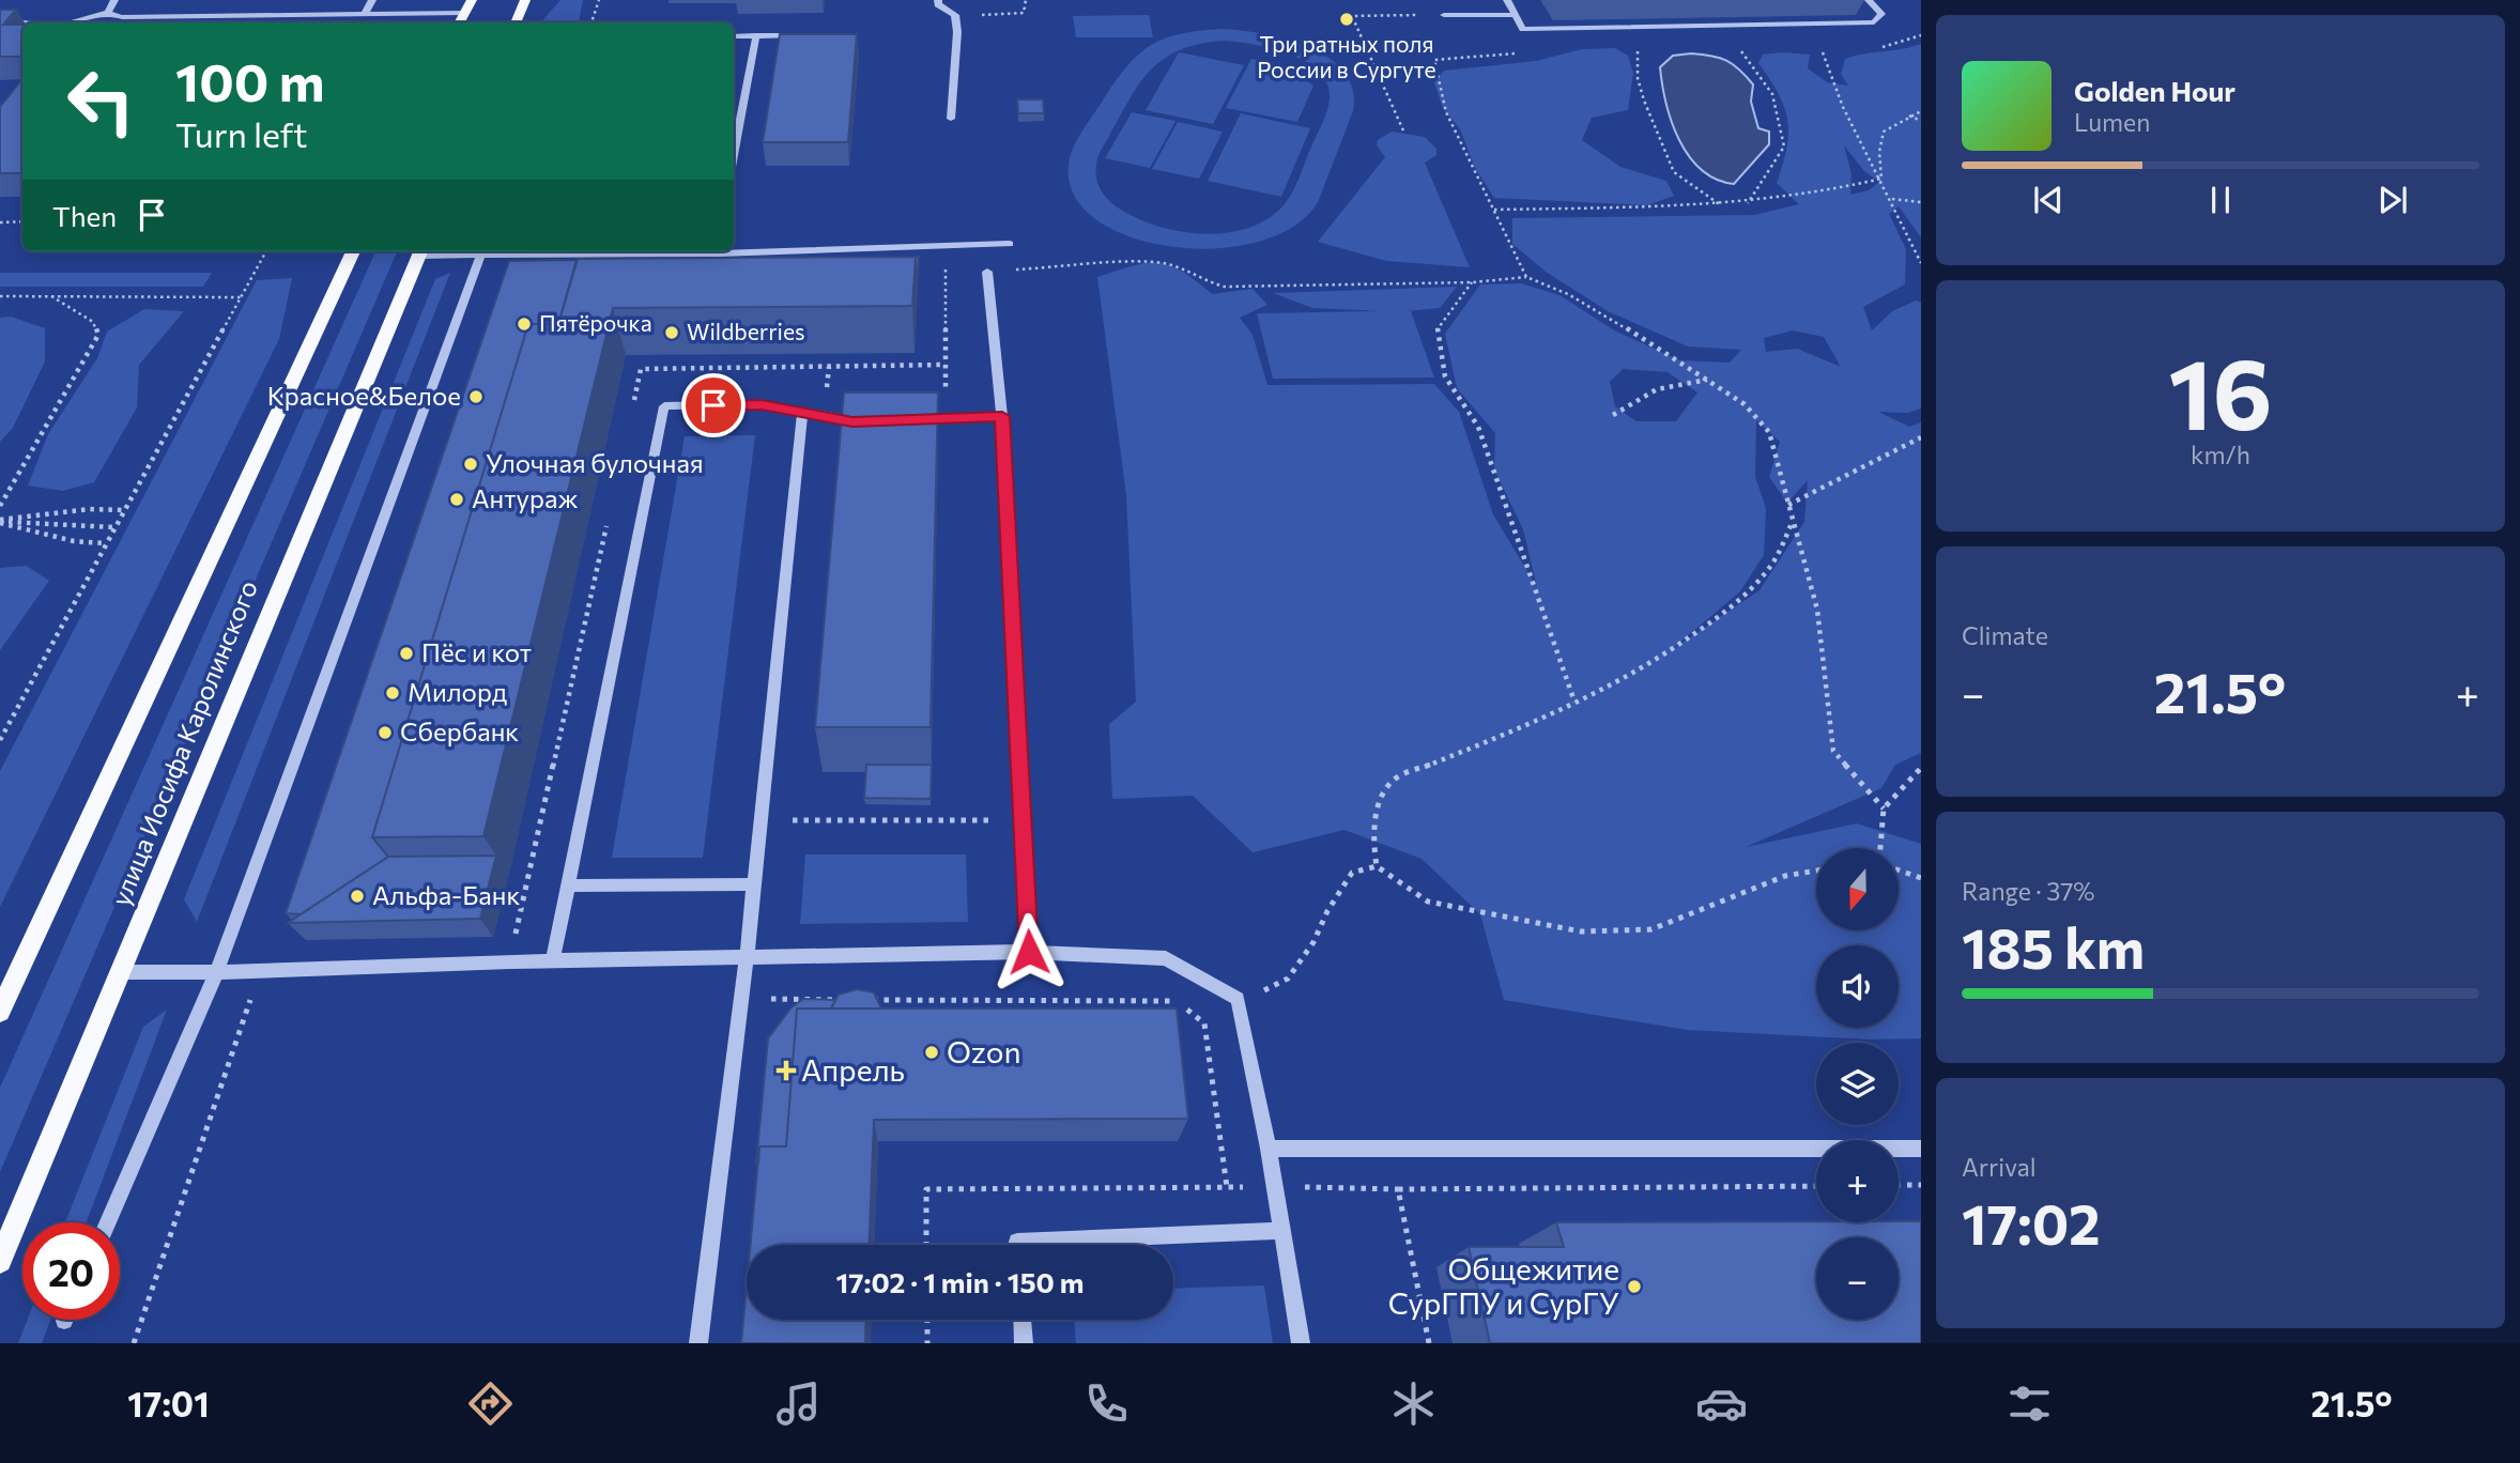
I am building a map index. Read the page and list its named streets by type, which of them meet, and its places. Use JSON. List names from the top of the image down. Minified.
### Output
{"streets":{"main road":["улица Иосифа Каролинского"]},"places":{"other":["Три ратных поля России в Сургуте","Пятёрочка","Wildberries","Красное&Белое","Улочная булочная","Антураж","Пёс и кот","Милорд","Сбербанк","Альфа-Банк","Ozon","Общежитие СурГПУ и СурГУ"],"health":["Апрель"]},"north":"bottom","page":{"turn":["100 m","Turn left"],"song":["Golden Hour","Lumen"],"then":"Then","tile":[["16","km/h"],"Climate",["Range · 37%","185 km"],["Arrival","17:02"]],"heat":["−","21.5°","+"],"map_buttons":["+","−"],"limit":"20","trip":"17:02 · 1 min · 150 m","tabs":["17:01","21.5°"]}}
